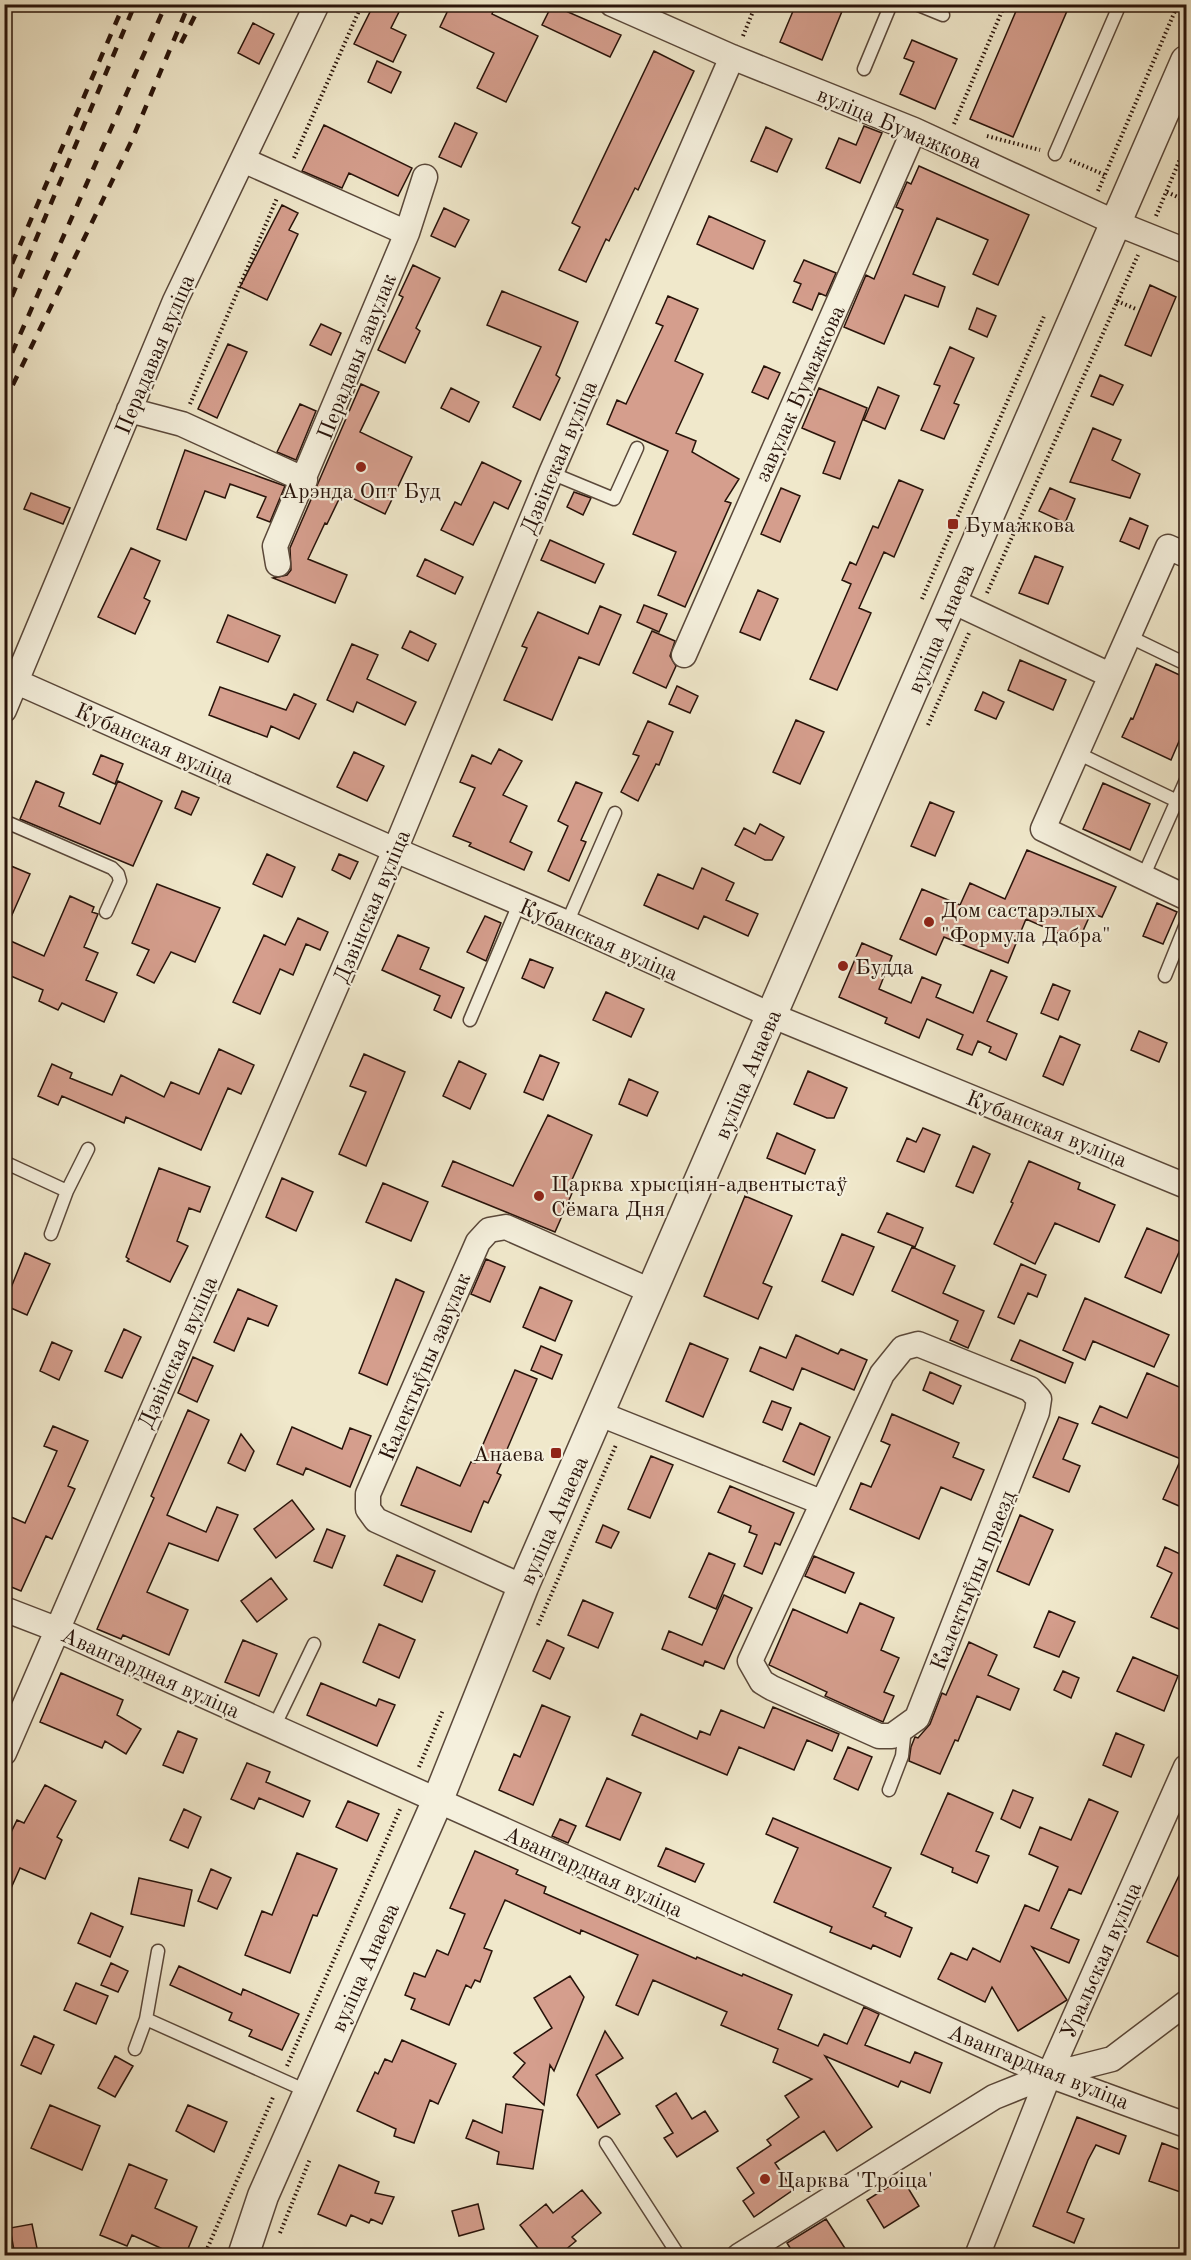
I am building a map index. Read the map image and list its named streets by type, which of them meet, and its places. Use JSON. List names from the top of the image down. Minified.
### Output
{"streets":{"street":["вуліца Бумажкова","Перадавая вуліца","Перадавы завулак","завулак Бумажкова","Дзвінская вуліца","вуліца Анаева","Кубанская вуліца","Калектыўны завулак","Калектыўны праезд","Авангардная вуліца","Уральская вуліца"]},"crossings":[["вуліца Бумажкова","завулак Бумажкова"],["вуліца Бумажкова","Дзвінская вуліца"],["вуліца Бумажкова","вуліца Анаева"],["Перадавая вуліца","Кубанская вуліца"],["Дзвінская вуліца","Кубанская вуліца"],["Дзвінская вуліца","Авангардная вуліца"],["вуліца Анаева","Кубанская вуліца"],["вуліца Анаева","Калектыўны завулак"],["вуліца Анаева","Авангардная вуліца"],["Авангардная вуліца","Уральская вуліца"]],"places":{"other":["Арэнда Опт Буд","Дом састарэлых \"Формула Дабра\"","Будда","Царква хрысціян-адвентыстаў Сёмага Дня","Царква 'Троіца'"],"transit":["Бумажкова","Анаева"]}}
